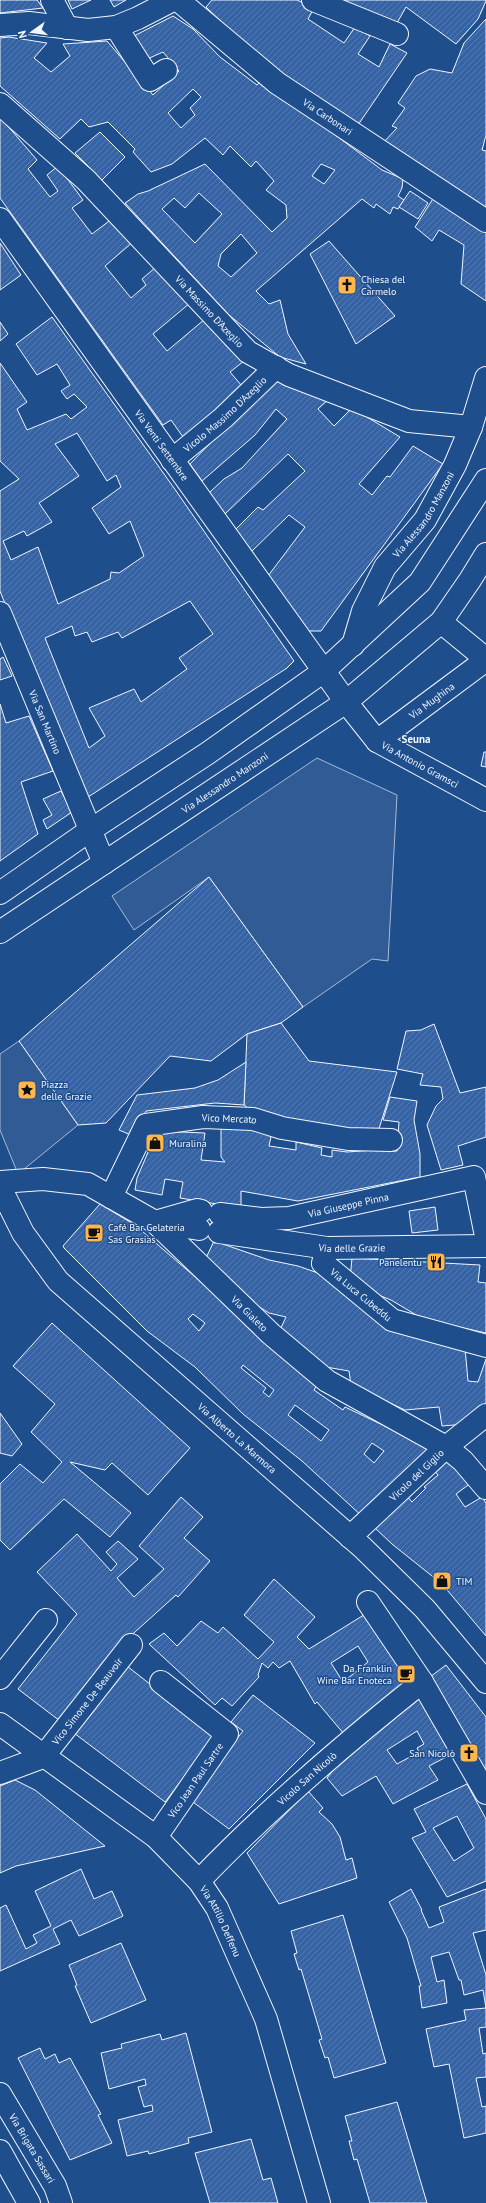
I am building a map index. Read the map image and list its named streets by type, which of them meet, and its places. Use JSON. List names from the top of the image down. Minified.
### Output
{"streets":{"street":["Via Carbonari","Via Massimo D'Azeglio","Vicolo Massimo D'Azeglio","Via Venti Settembre","Via Alessandro Manzoni","Via Mughina","Via San Martino","Via Antonio Gramsci","Vico Mercato","Via Giuseppe Pinna","Via delle Grazie","Via Luca Cubeddu","Via Gialeto","Via Alberto La Marmora","Vicolo del Giglio","Vico Simone De Beauvoir","Vicolo San Nicolò","Vico Jean Paul Sartre","Via Attilio Deffenu","Via Brigata Sassari"]},"crossings":[["Via Massimo D'Azeglio","Vicolo Massimo D'Azeglio"],["Via Massimo D'Azeglio","Via Alessandro Manzoni"],["Vicolo Massimo D'Azeglio","Via Venti Settembre"],["Via Venti Settembre","Via Alessandro Manzoni"],["Via Alessandro Manzoni","Via Mughina"],["Via Alessandro Manzoni","Via San Martino"],["Via Alessandro Manzoni","Via Antonio Gramsci"],["Via Mughina","Via Antonio Gramsci"],["Vico Mercato","Via Gialeto"],["Via Giuseppe Pinna","Via delle Grazie"],["Via delle Grazie","Via Luca Cubeddu"],["Via delle Grazie","Via Gialeto"],["Via Gialeto","Vicolo del Giglio"],["Via Alberto La Marmora","Vicolo del Giglio"],["Vico Simone De Beauvoir","Via Attilio Deffenu"],["Vicolo San Nicolò","Via Attilio Deffenu"],["Vico Jean Paul Sartre","Via Attilio Deffenu"]],"districts":["Seuna"],"places":{"church":["Chiesa del Carmelo","San Nicolò"],"place":["Piazza delle Grazie"],"shop":["Muralina","TIM"],"cafe":["Café Bar Gelateria Sas Grasias","Da Franklin Wine Bar Enoteca"],"restaurant":["Panelentu"]},"north":"left"}
